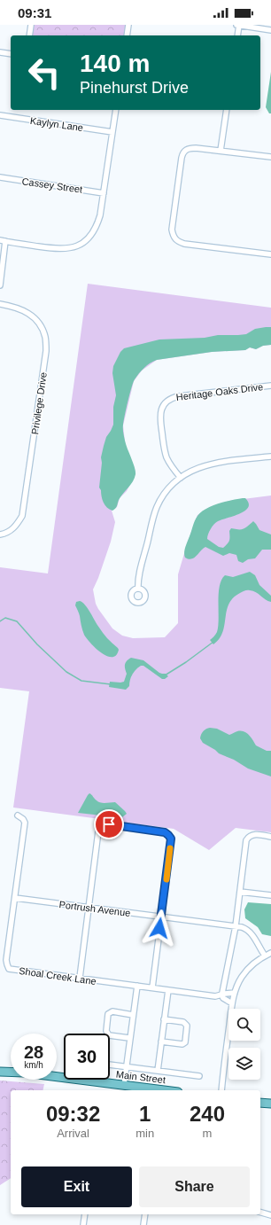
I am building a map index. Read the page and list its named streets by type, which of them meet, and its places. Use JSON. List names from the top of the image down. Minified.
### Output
{"streets":{"main road":["Main Street"],"street":["Kaylyn Lane","Cassey Street","Heritage Oaks Drive","Privilege Drive","Portrush Avenue","Shoal Creek Lane"]},"crossings":[["Portrush Avenue","Shoal Creek Lane"]],"page":{"status":"09:31","turn":["140 m","Pinehurst Drive"],"speed":"28 km/h","limit":"30","eta":["09:32","Arrival","1","min","240","m"],"buttons":["Exit","Share"]}}
